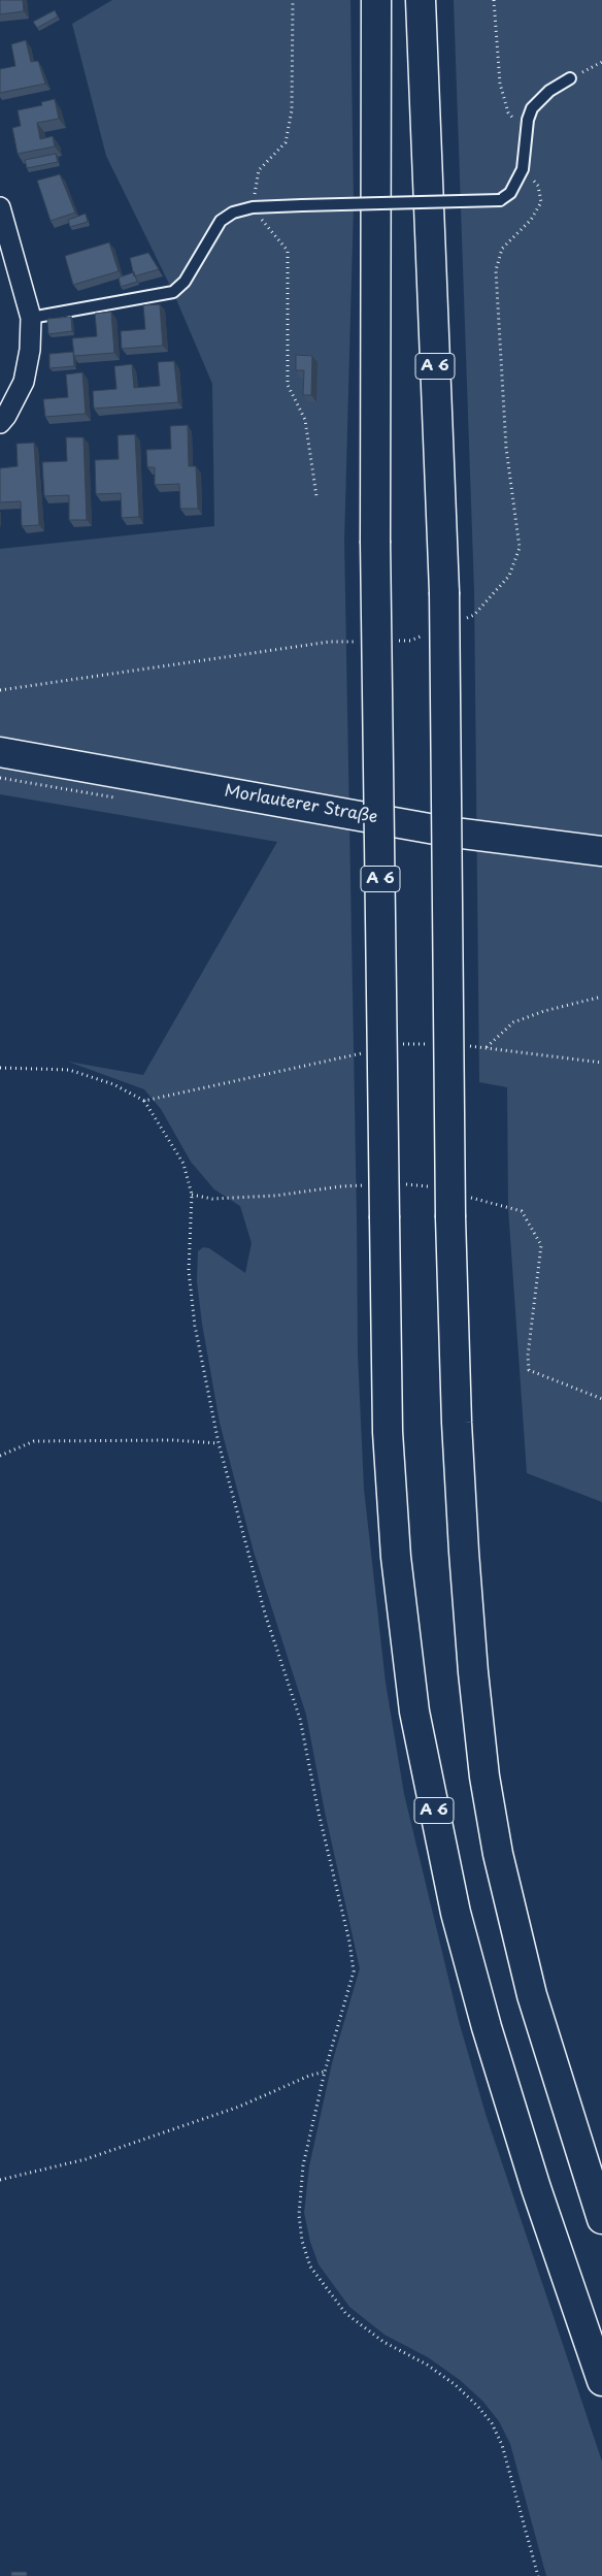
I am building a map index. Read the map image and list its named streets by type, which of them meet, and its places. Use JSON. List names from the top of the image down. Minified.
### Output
{"streets":{"main road":["A 6","Morlauterer Straße"]}}
